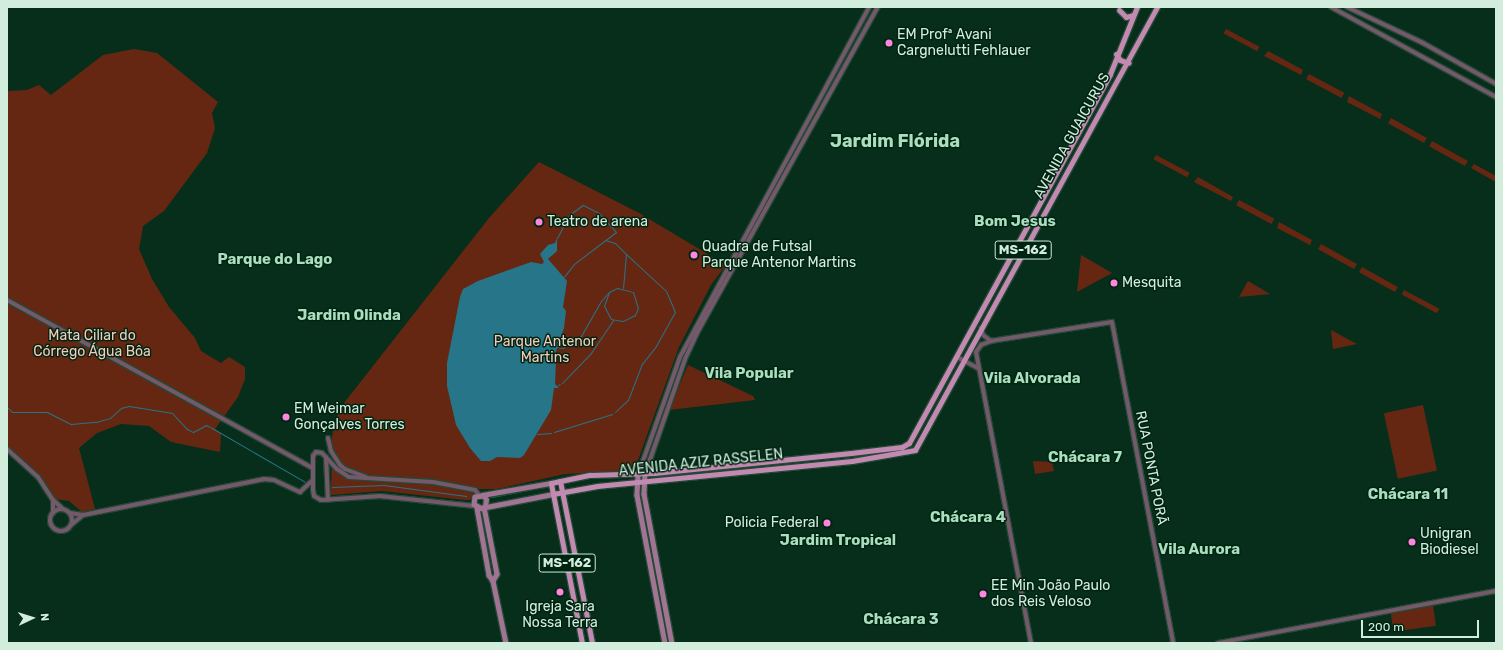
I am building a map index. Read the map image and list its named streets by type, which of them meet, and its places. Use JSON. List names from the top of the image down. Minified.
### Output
{"streets":{"main road":["AVENIDA GUAICURUS","MS-162","AVENIDA AZIZ RASSELEN"],"street":["RUA PONTA PORÃ"]},"crossings":[["AVENIDA GUAICURUS","AVENIDA AZIZ RASSELEN"],["MS-162","AVENIDA AZIZ RASSELEN"]],"districts":["Jardim Flórida","Bom Jesus","Parque do Lago","Jardim Olinda","Vila Popular","Vila Alvorada","Chácara 7","Chácara 11","Chácara 4","Jardim Tropical","Vila Aurora","Chácara 3"],"parks":["Mata Ciliar do Córrego Água Bôa","Parque Antenor Martins"],"places":["EM Profª Avani Cargnelutti Fehlauer","Teatro de arena","Quadra de Futsal Parque Antenor Martins","Mesquita","EM Weimar Gonçalves Torres","Policia Federal","Unigran Biodiesel","Igreja Sara Nossa Terra","EE Min João Paulo dos Reis Veloso"],"scale_bar":"200 m","north":"right"}
